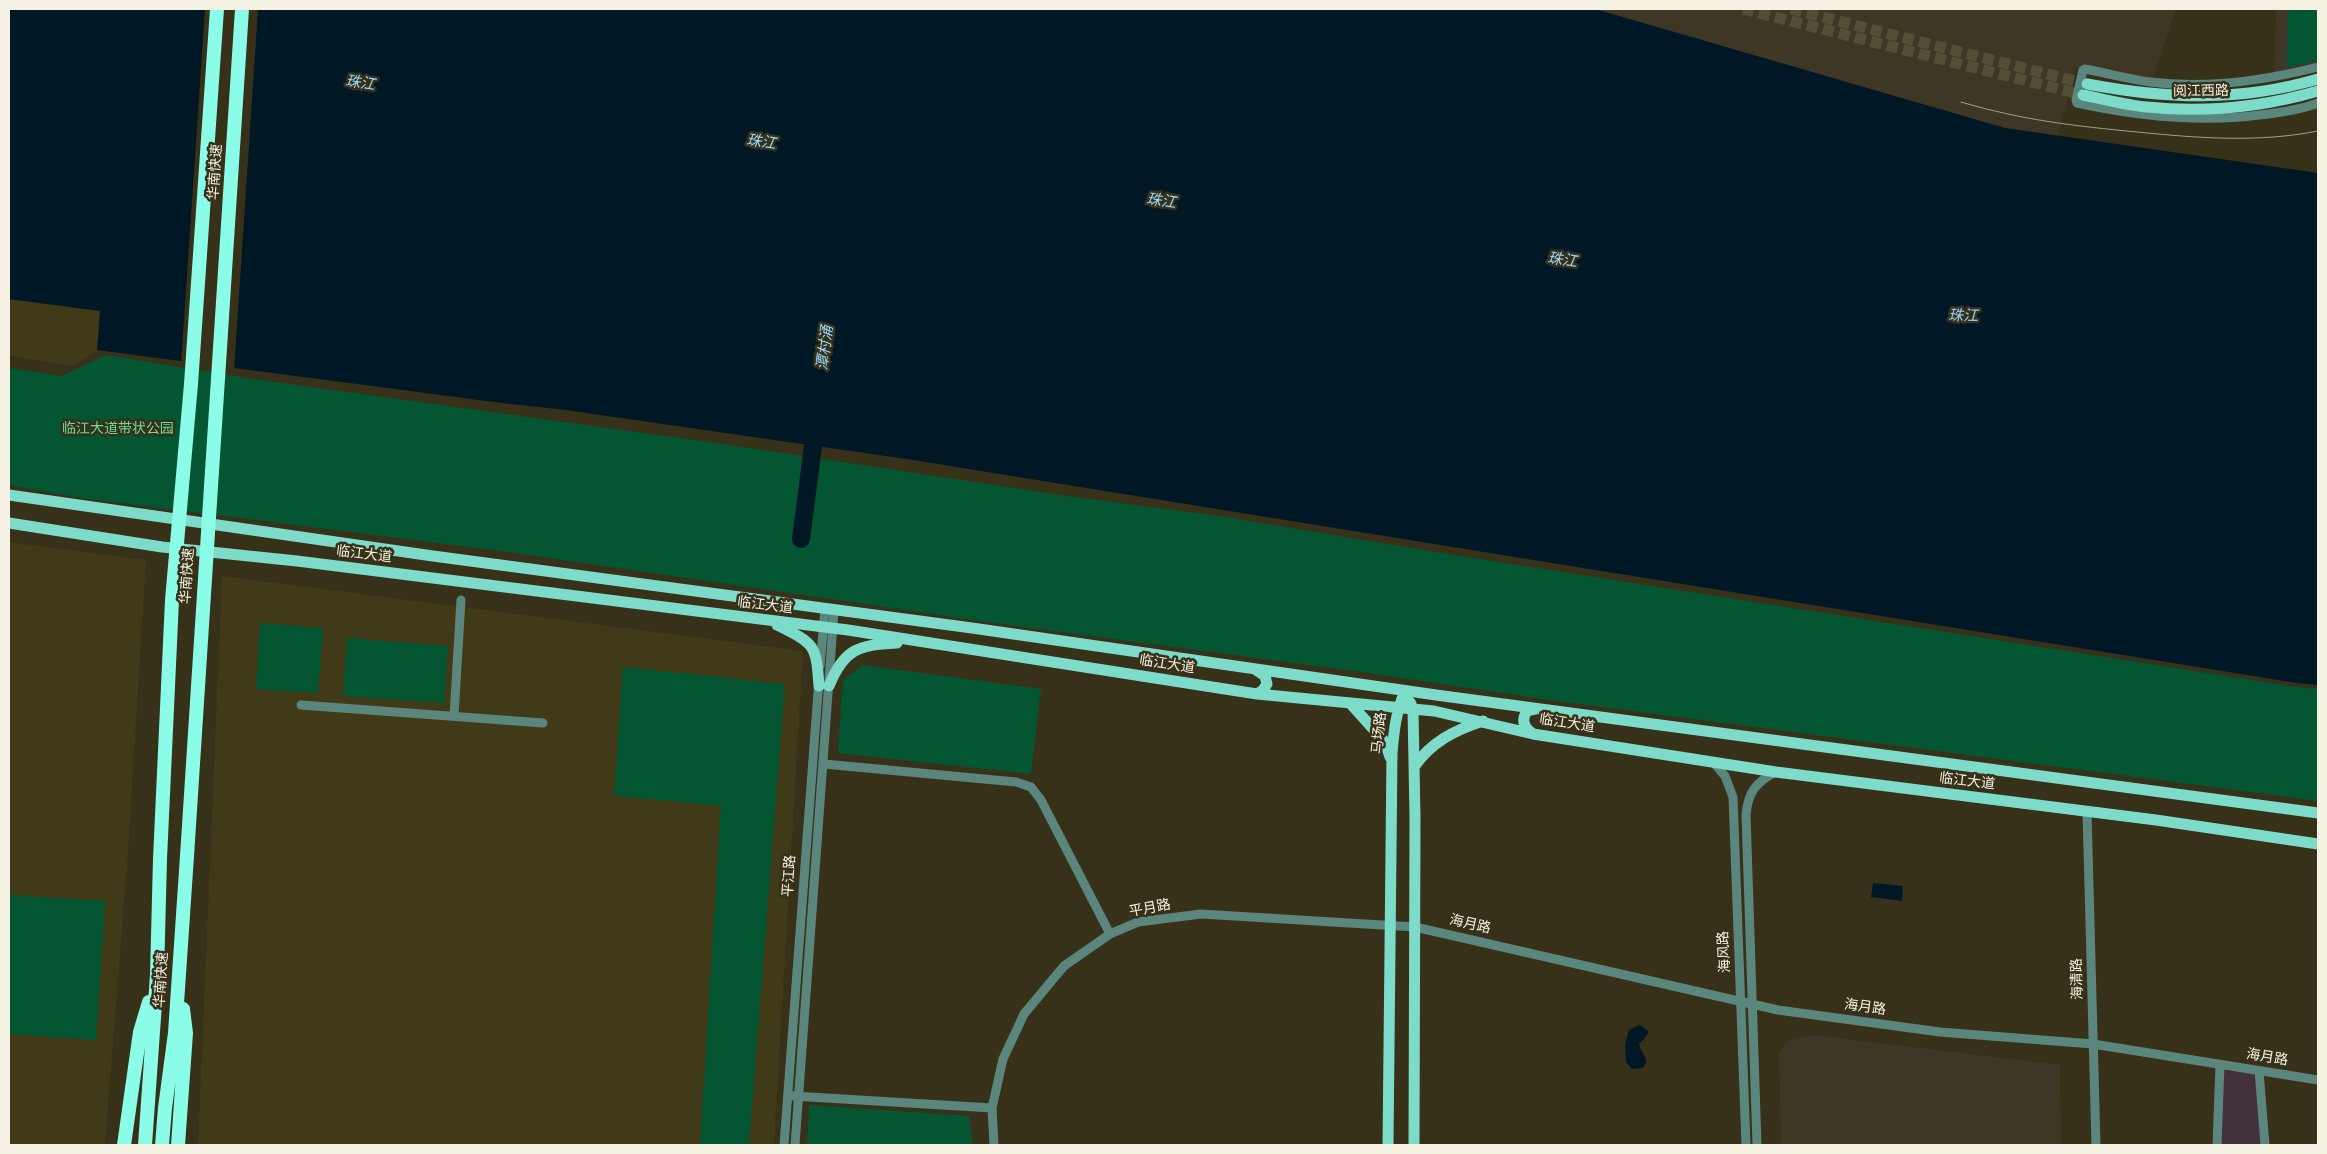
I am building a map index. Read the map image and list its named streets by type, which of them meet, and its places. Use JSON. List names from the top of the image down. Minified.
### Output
{"streets":{"highway":["华南快速"],"main road":["阅江西路","临江大道","马场路"],"street":["平江路","平月路","海月路","海风路","海清路"]},"crossings":[["临江大道","马场路"],["临江大道","平江路"],["临江大道","海风路"],["临江大道","海清路"],["马场路","平月路"],["平月路","海月路"],["海月路","海风路"],["海月路","海清路"]],"water":["珠江","潭村涌"],"parks":["临江大道带状公园"]}
